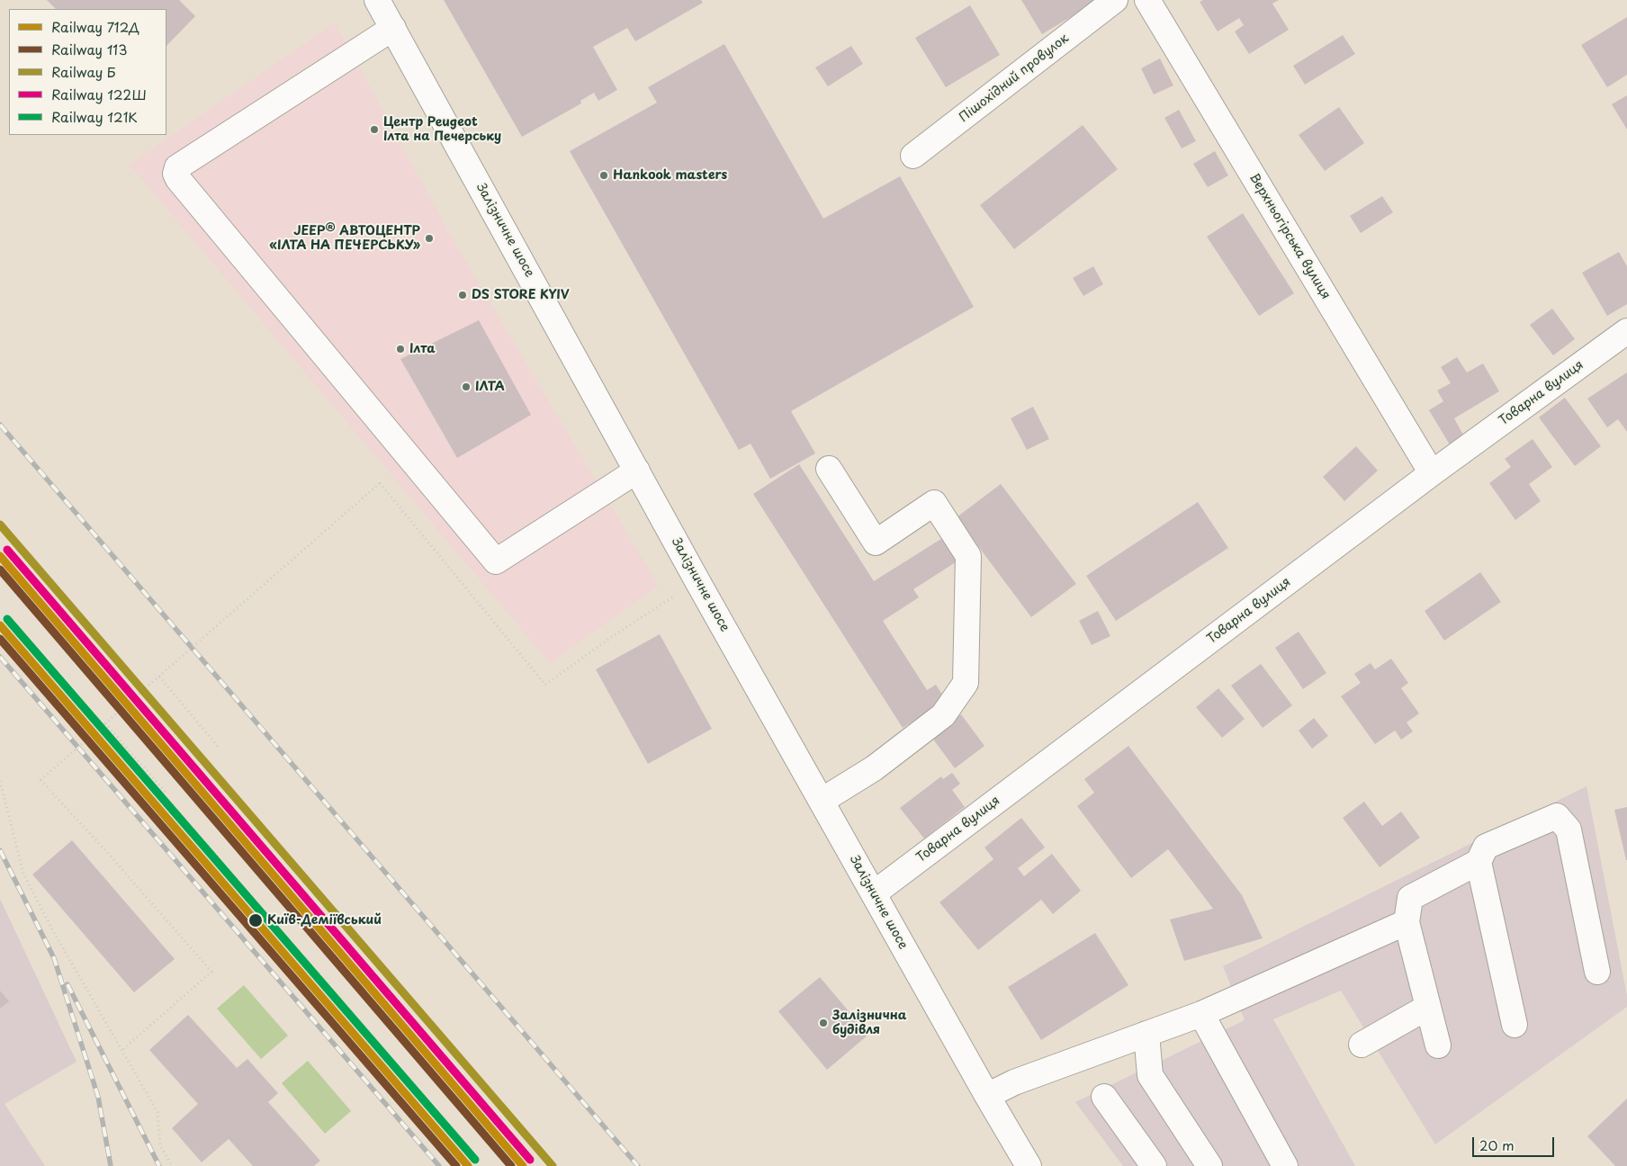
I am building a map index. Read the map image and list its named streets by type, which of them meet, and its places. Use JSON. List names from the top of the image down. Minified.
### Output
{"streets":{"street":["Пішохідний провулок","Залізничне шосе","Верхньогірська вулиця","Товарна вулиця"]},"crossings":[["Залізничне шосе","Товарна вулиця"],["Верхньогірська вулиця","Товарна вулиця"]],"places":["Центр Peugeot Ілта на Печерську","Hankook masters","JEEP® АВТОЦЕНТР «ІЛТА НА ПЕЧЕРСЬКУ»","DS STORE KYIV","Ілта","ІЛТА","Київ-Деміївський","Залізнична будівля"],"lines":["rail line Б","rail line 122Ш","rail line 712Д","rail line 113","rail line 121К"],"legend":["Railway 712Д","Railway 113","Railway Б","Railway 122Ш","Railway 121К"],"scale_bar":"20 m"}
